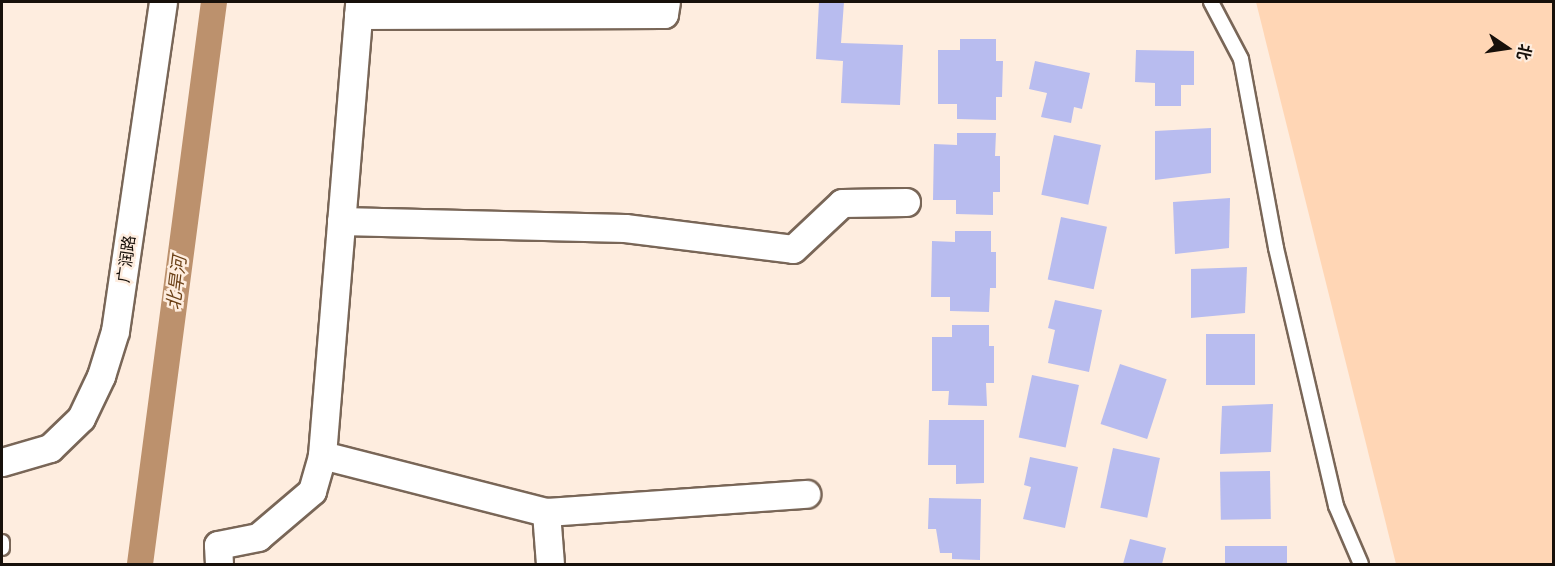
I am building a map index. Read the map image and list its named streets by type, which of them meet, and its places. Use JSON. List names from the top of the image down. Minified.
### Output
{"streets":{"street":["广润路"]},"water":["北旱河"],"north":"right"}
